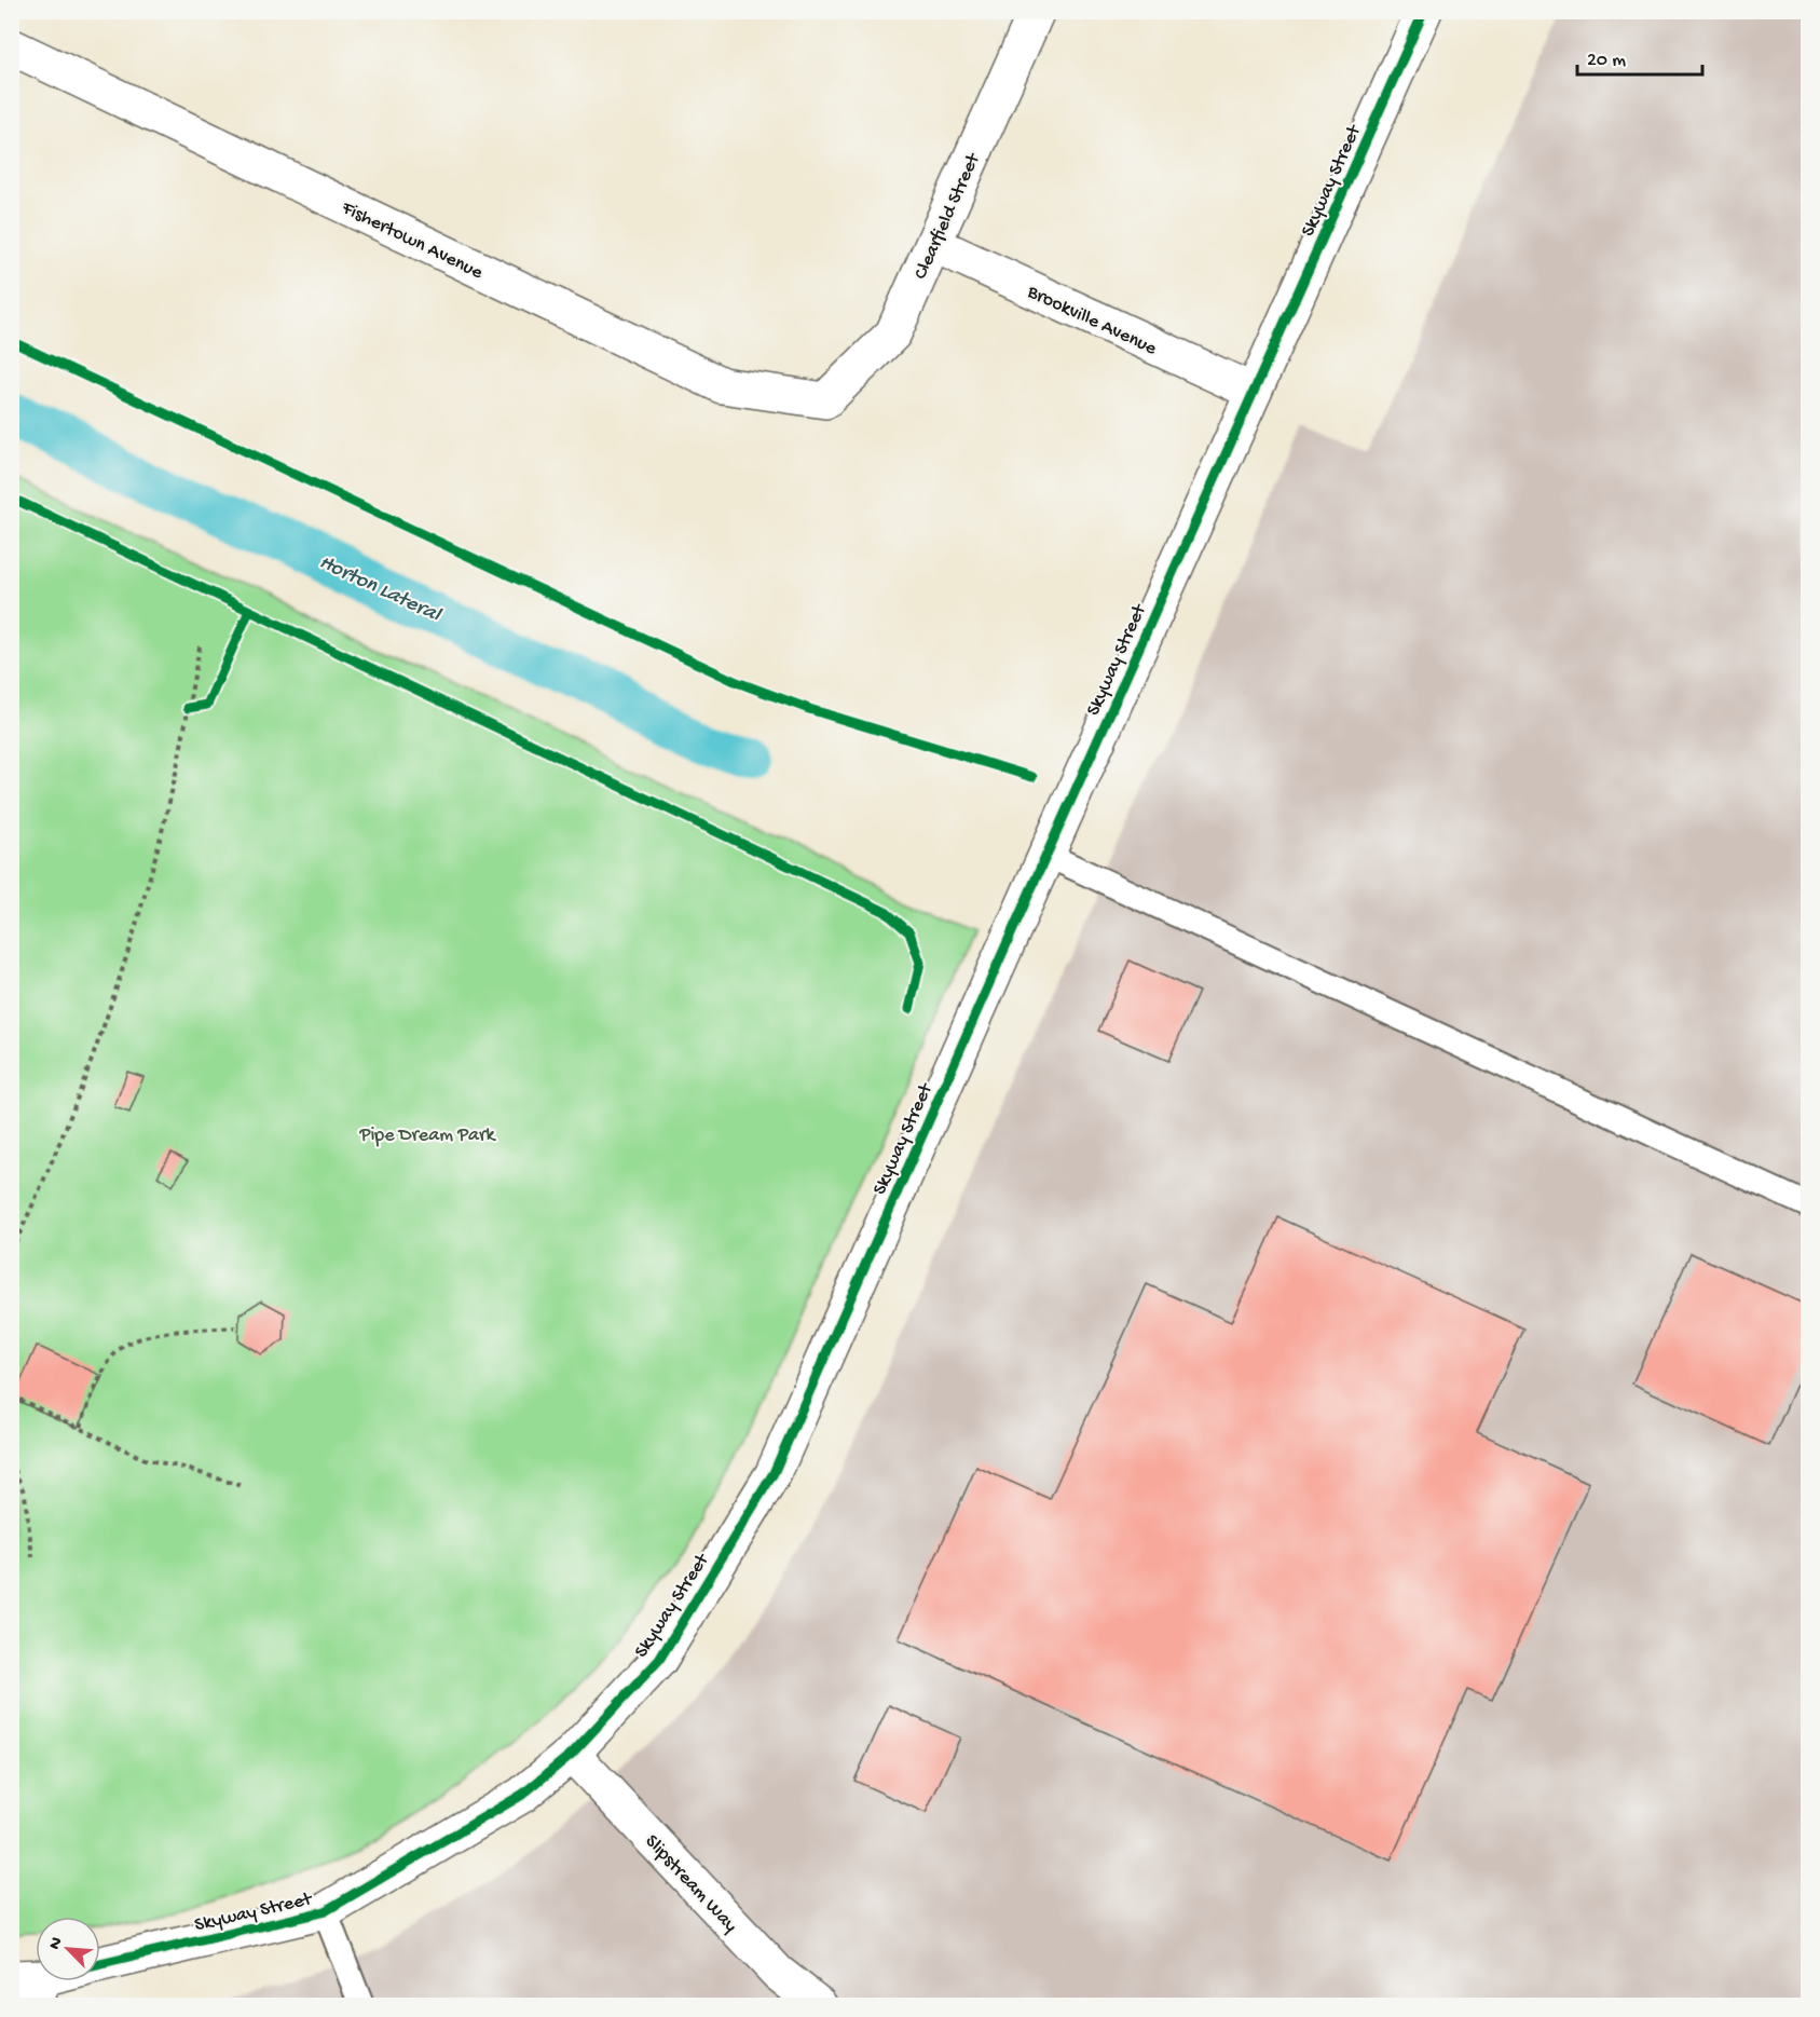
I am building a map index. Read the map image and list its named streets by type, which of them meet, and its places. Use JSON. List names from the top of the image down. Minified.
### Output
{"streets":{"street":["Skyway Street","Clearfield Street","Fishertown Avenue","Brookville Avenue","Slipstream Way"]},"crossings":[["Skyway Street","Brookville Avenue"],["Skyway Street","Slipstream Way"],["Clearfield Street","Fishertown Avenue"],["Clearfield Street","Brookville Avenue"]],"water":["Horton Lateral"],"parks":["Pipe Dream Park"],"scale_bar":"20 m","north":"top left"}
